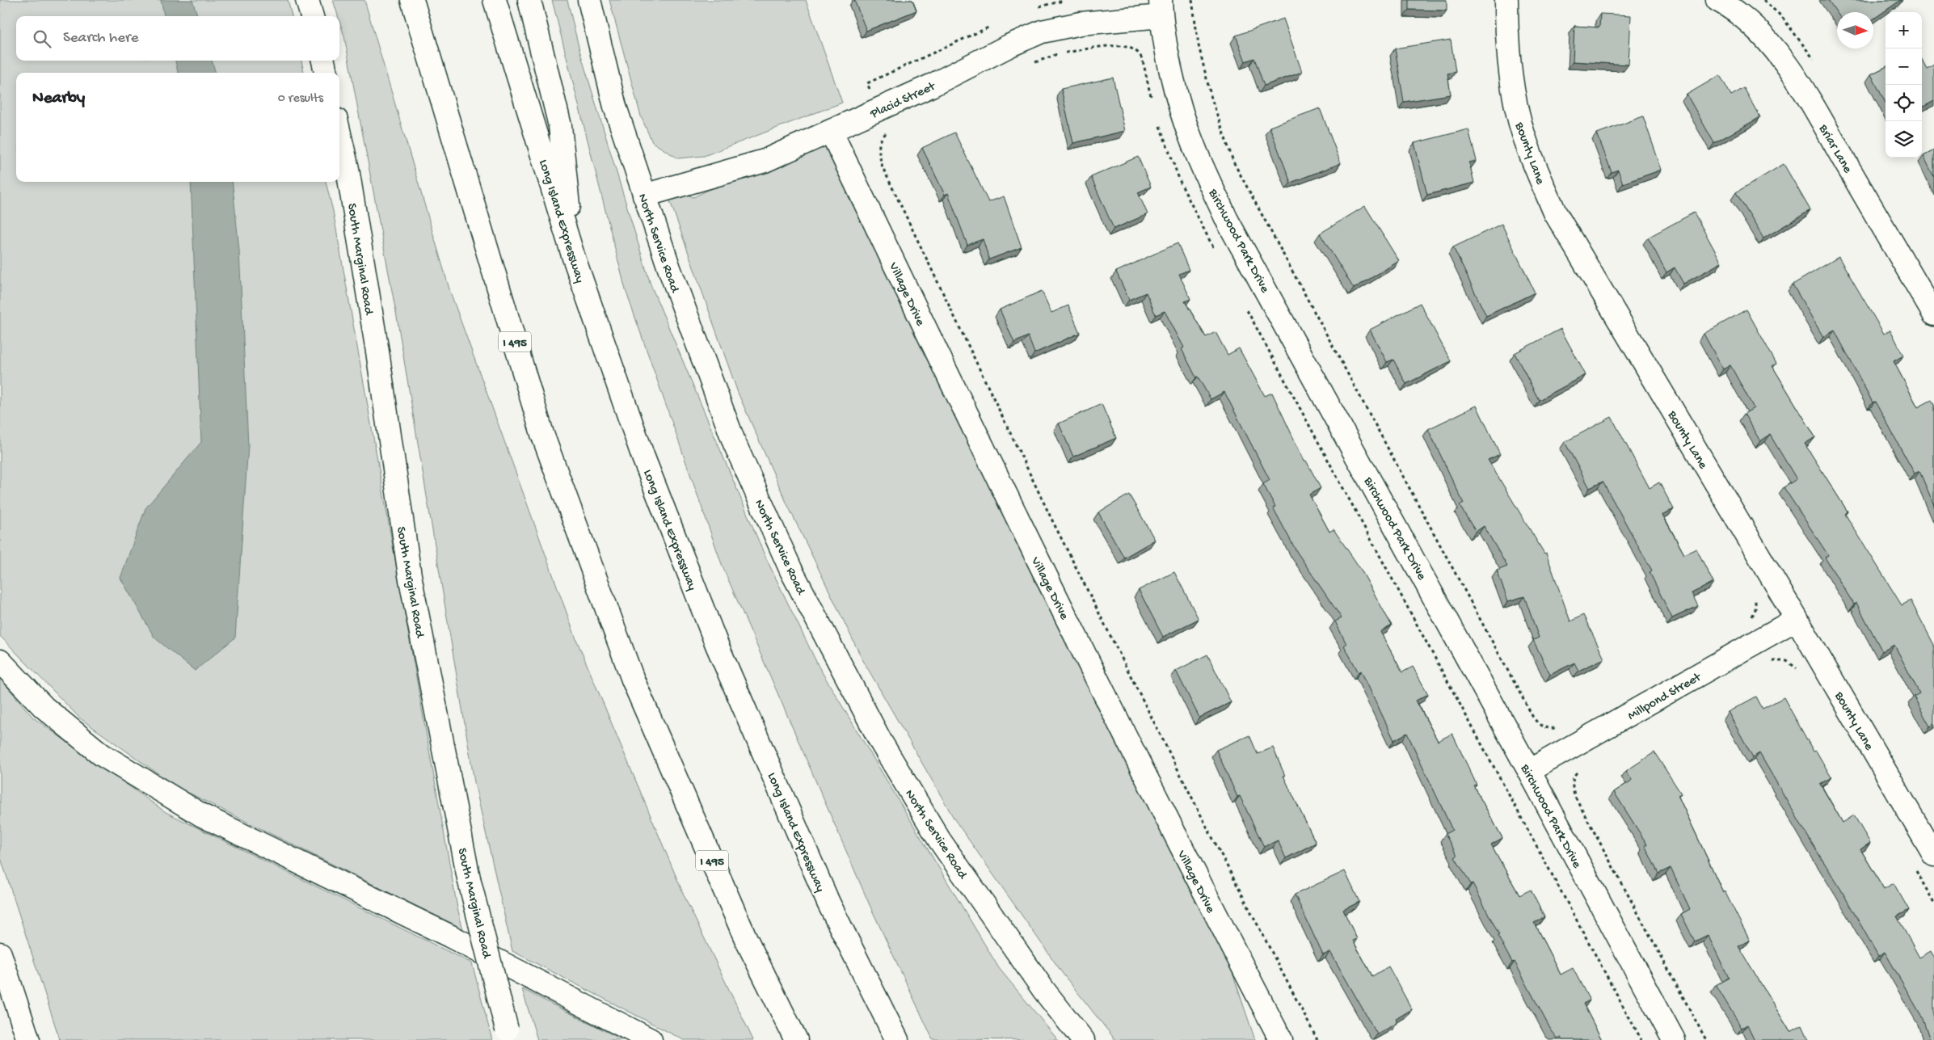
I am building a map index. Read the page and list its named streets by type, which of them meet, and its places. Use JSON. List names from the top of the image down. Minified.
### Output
{"streets":{"main road":["Placid Street","Briar Lane","Bounty Lane","Long Island Expressway","Birchwood Park Drive","North Service Road","South Marginal Road","Village Drive","I 495","Millpond Street"]},"crossings":[["Placid Street","Birchwood Park Drive"],["Placid Street","North Service Road"],["Placid Street","Village Drive"],["Bounty Lane","Millpond Street"],["Birchwood Park Drive","Millpond Street"]],"north":"right","page":{"map_buttons":["+","−"],"search":"Search here","heading":["Nearby","0 results"]}}
